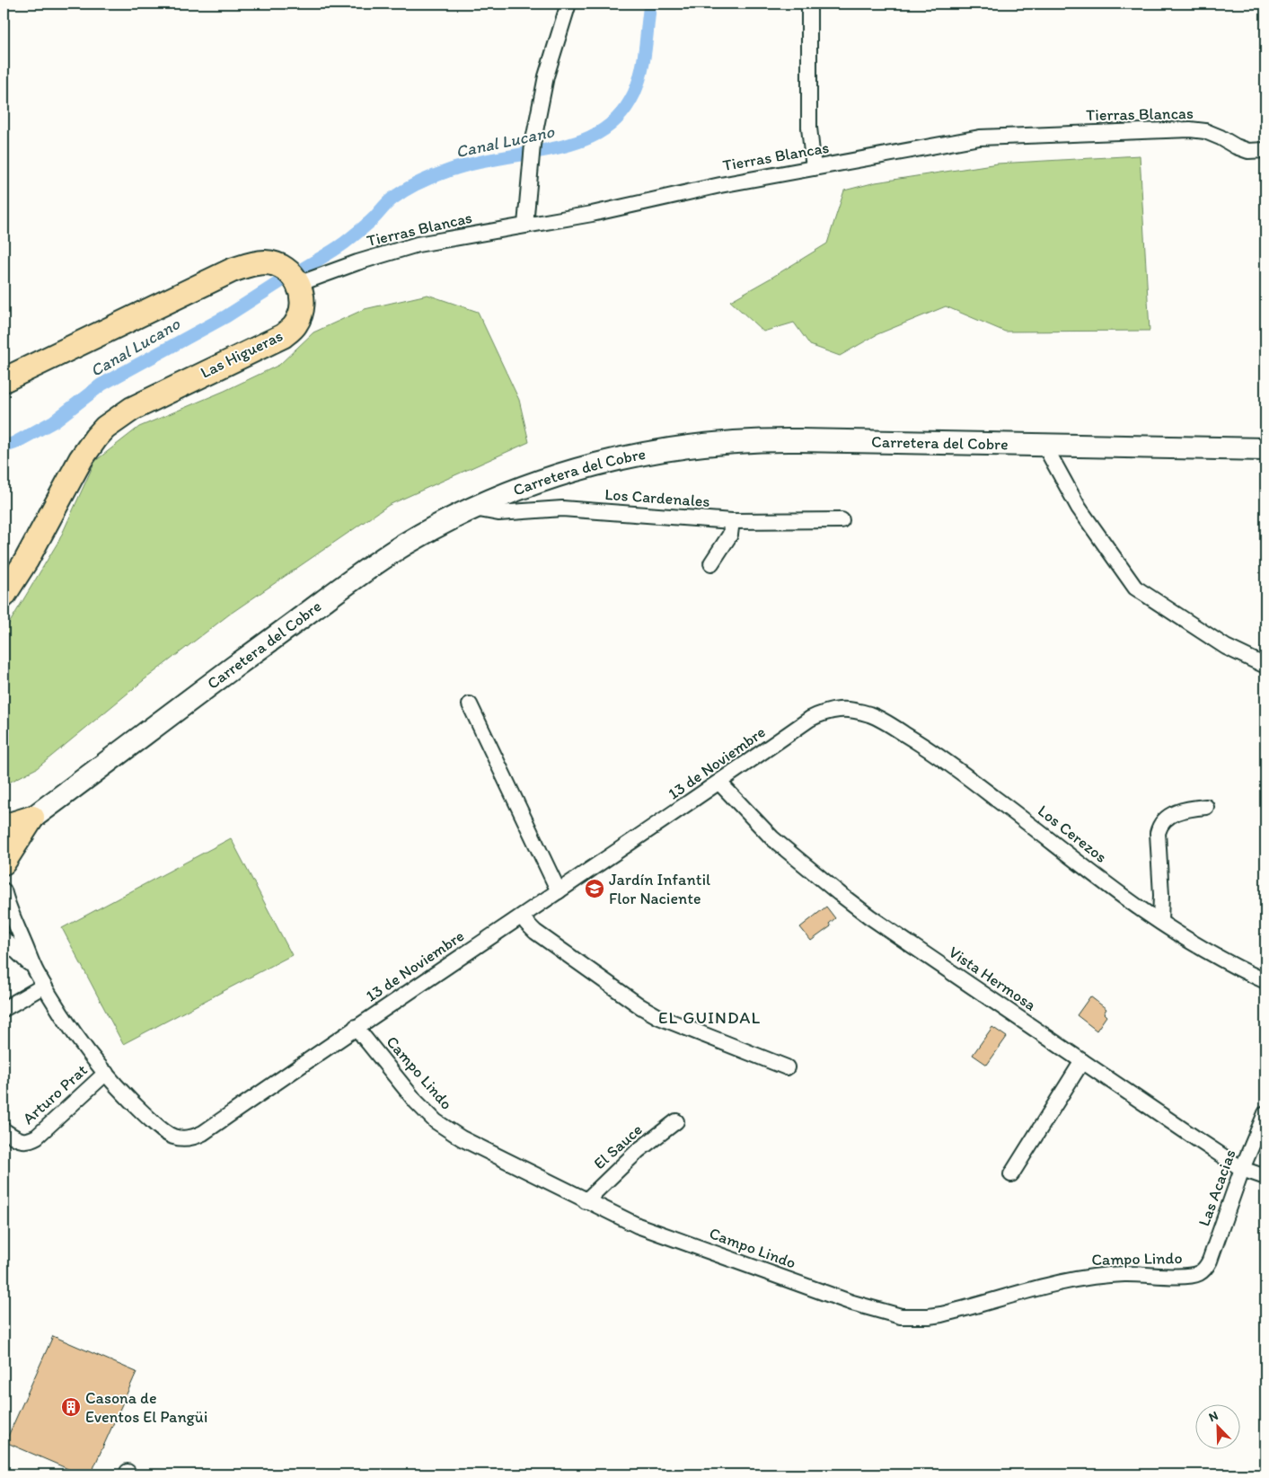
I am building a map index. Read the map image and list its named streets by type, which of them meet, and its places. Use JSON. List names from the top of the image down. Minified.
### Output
{"streets":{"main road":["Las Higueras","Carretera del Cobre"],"street":["Tierras Blancas","Los Cardenales","13 de Noviembre","Los Cerezos","Vista Hermosa","Campo Lindo","Arturo Prat","El Sauce","Las Acacias"]},"crossings":[["Tierras Blancas","Las Higueras"],["Carretera del Cobre","Los Cardenales"],["13 de Noviembre","Los Cerezos"],["13 de Noviembre","Vista Hermosa"],["13 de Noviembre","Campo Lindo"],["13 de Noviembre","Arturo Prat"],["Vista Hermosa","Las Acacias"],["Campo Lindo","El Sauce"],["Campo Lindo","Las Acacias"]],"districts":["EL GUINDAL"],"water":["Canal Lucano"],"places":{"school or university":["Jardín Infantil Flor Naciente"],"building":["Casona de Eventos El Pangüi"]},"north":"top left"}
